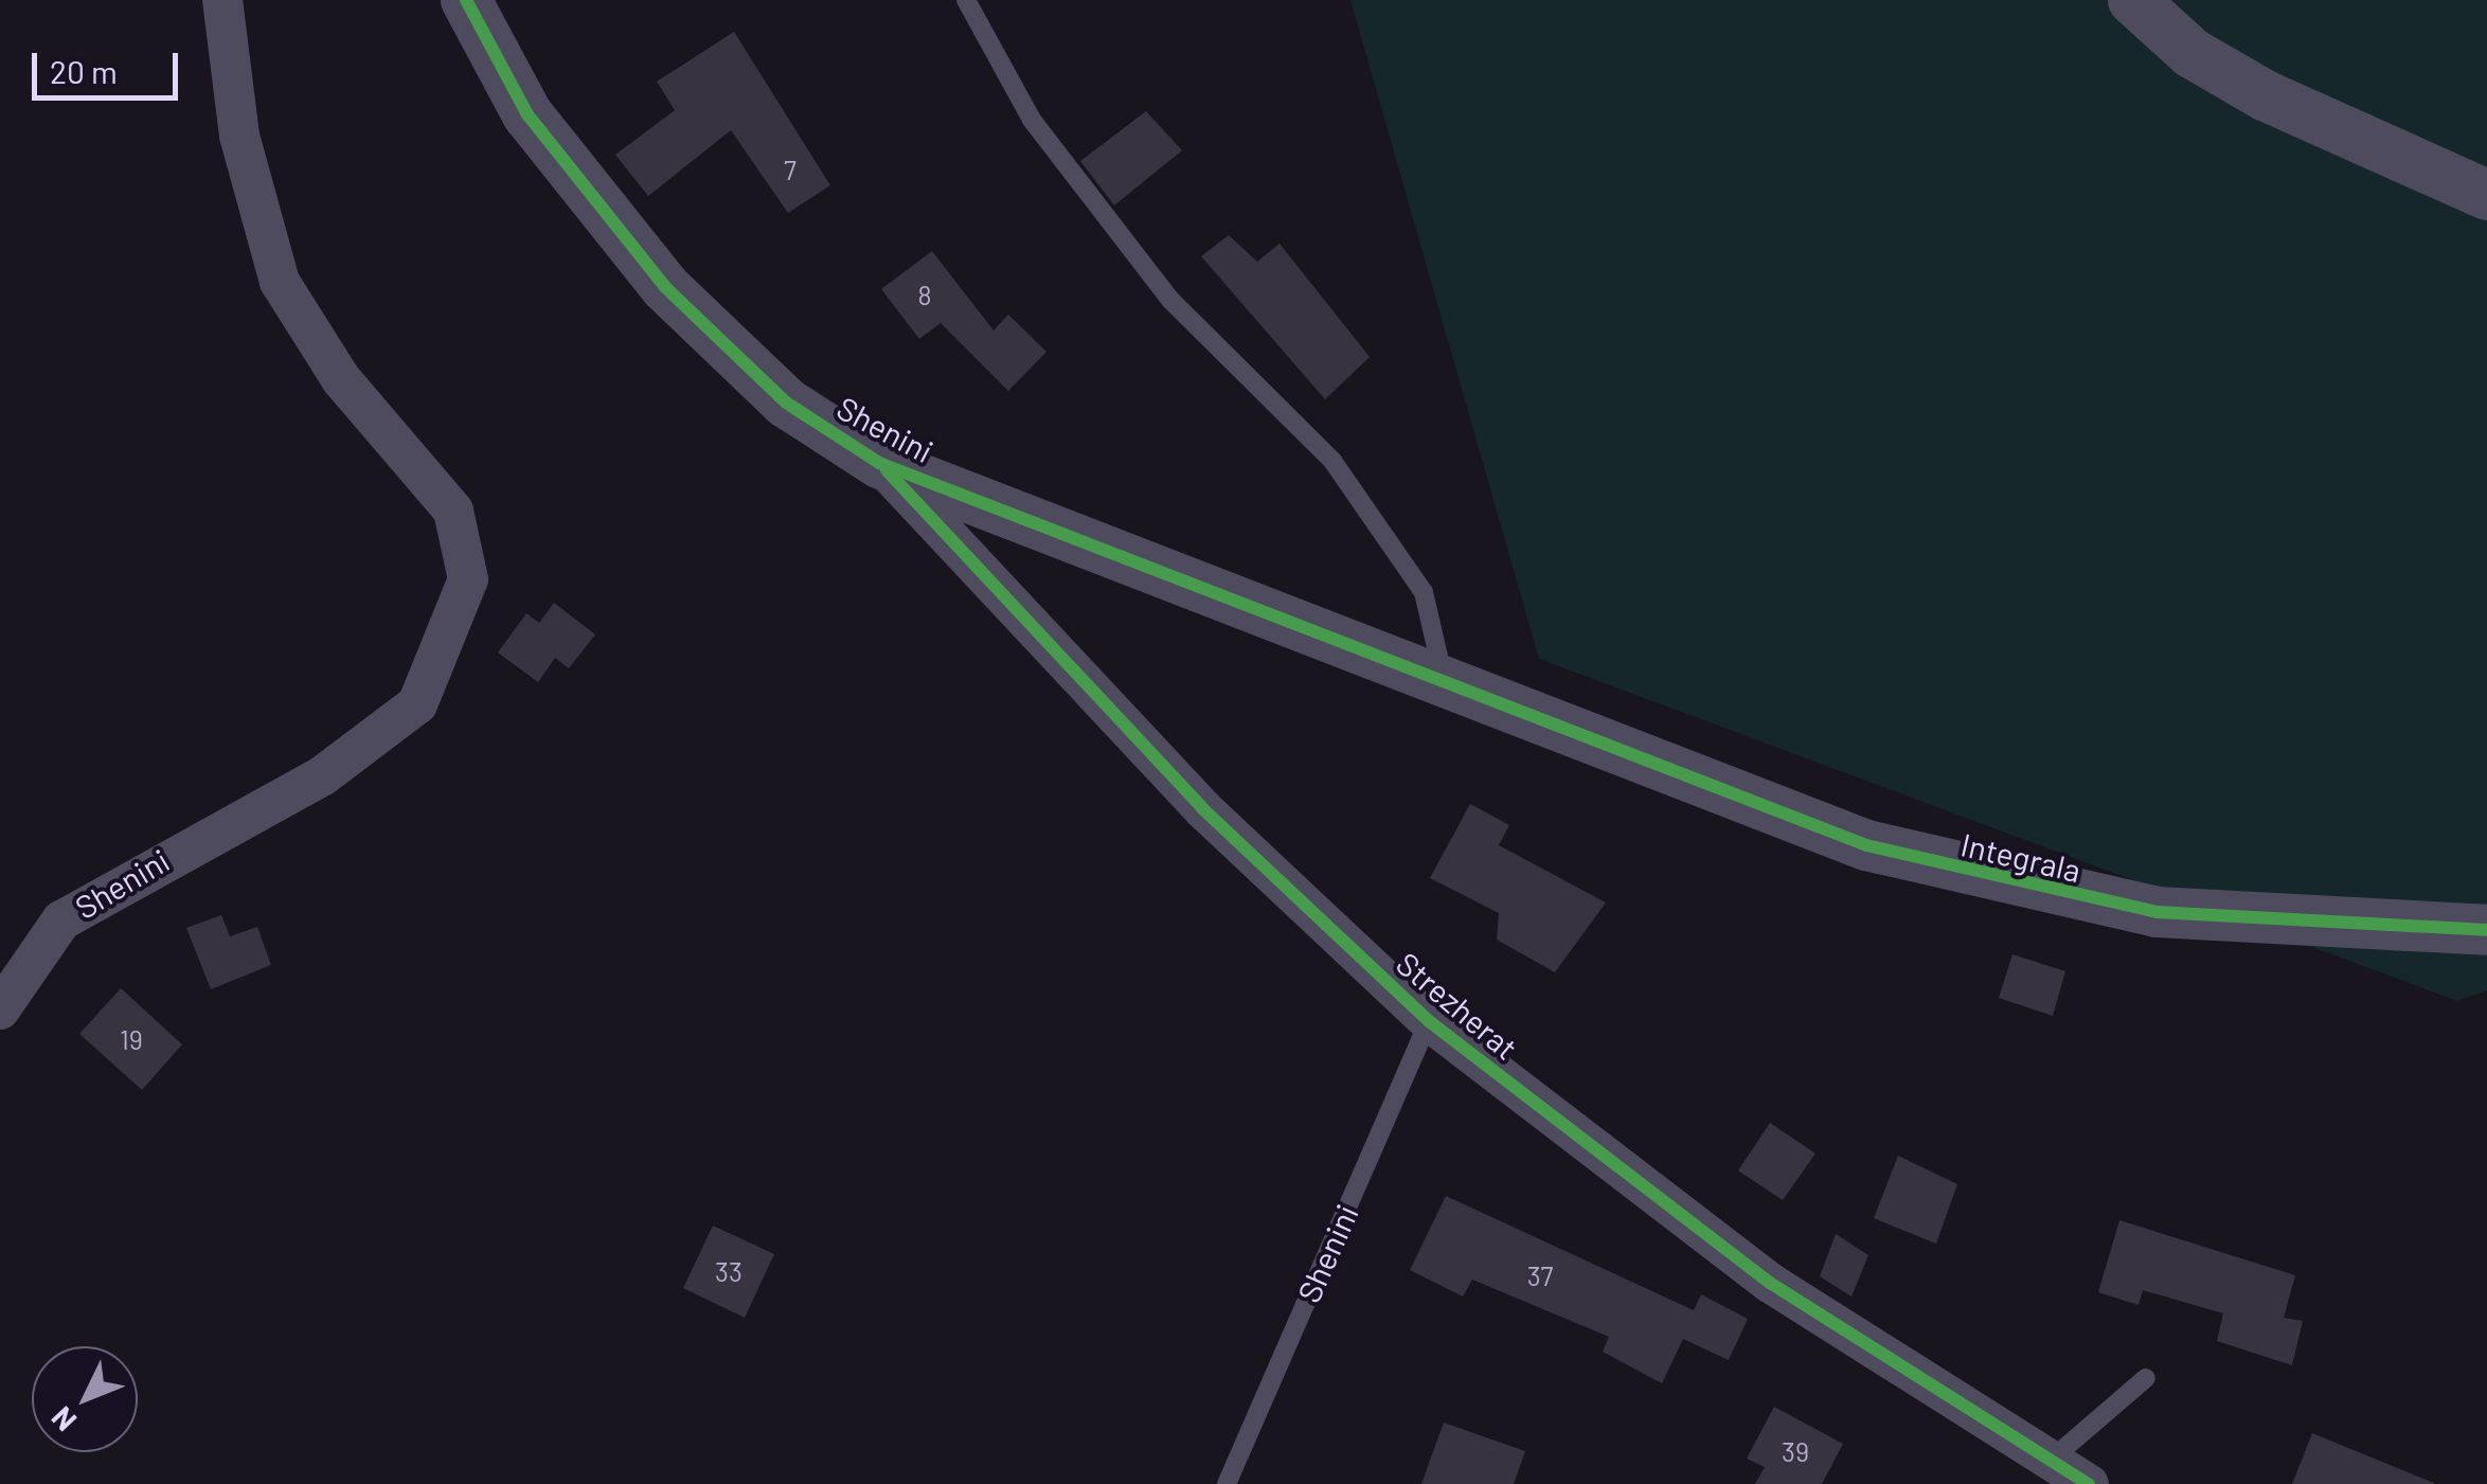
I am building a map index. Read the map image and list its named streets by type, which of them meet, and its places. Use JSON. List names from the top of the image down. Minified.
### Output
{"streets":{"street":["Shenini","Integrala","Strezherat"]},"crossings":[["Shenini","Integrala"],["Shenini","Strezherat"]],"house_numbers":["7","8","19","33","37","39"],"scale_bar":"20 m","north":"bottom left"}
